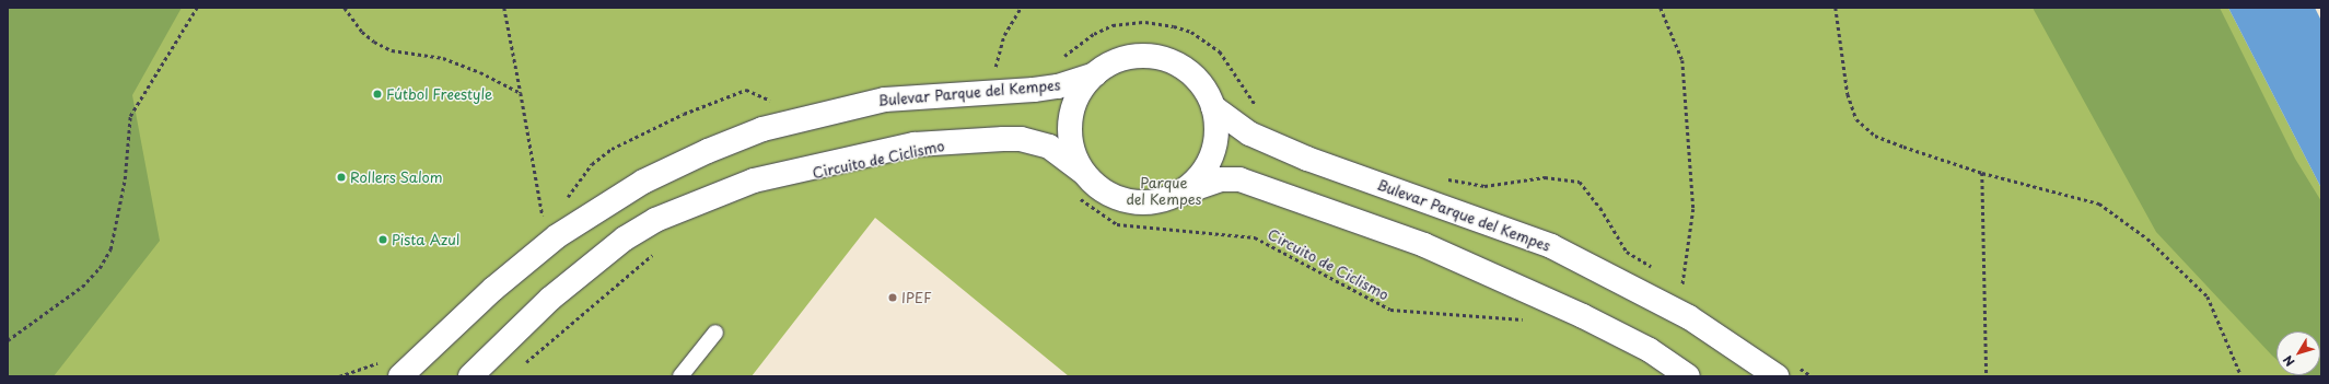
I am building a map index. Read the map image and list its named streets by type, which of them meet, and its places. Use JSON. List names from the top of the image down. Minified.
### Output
{"streets":{"street":["Bulevar Parque del Kempes"],"path":["Circuito de Ciclismo"]},"parks":["Parque del Kempes"],"places":["Fútbol Freestyle","Rollers Salom","Pista Azul","IPEF"],"north":"bottom left"}
